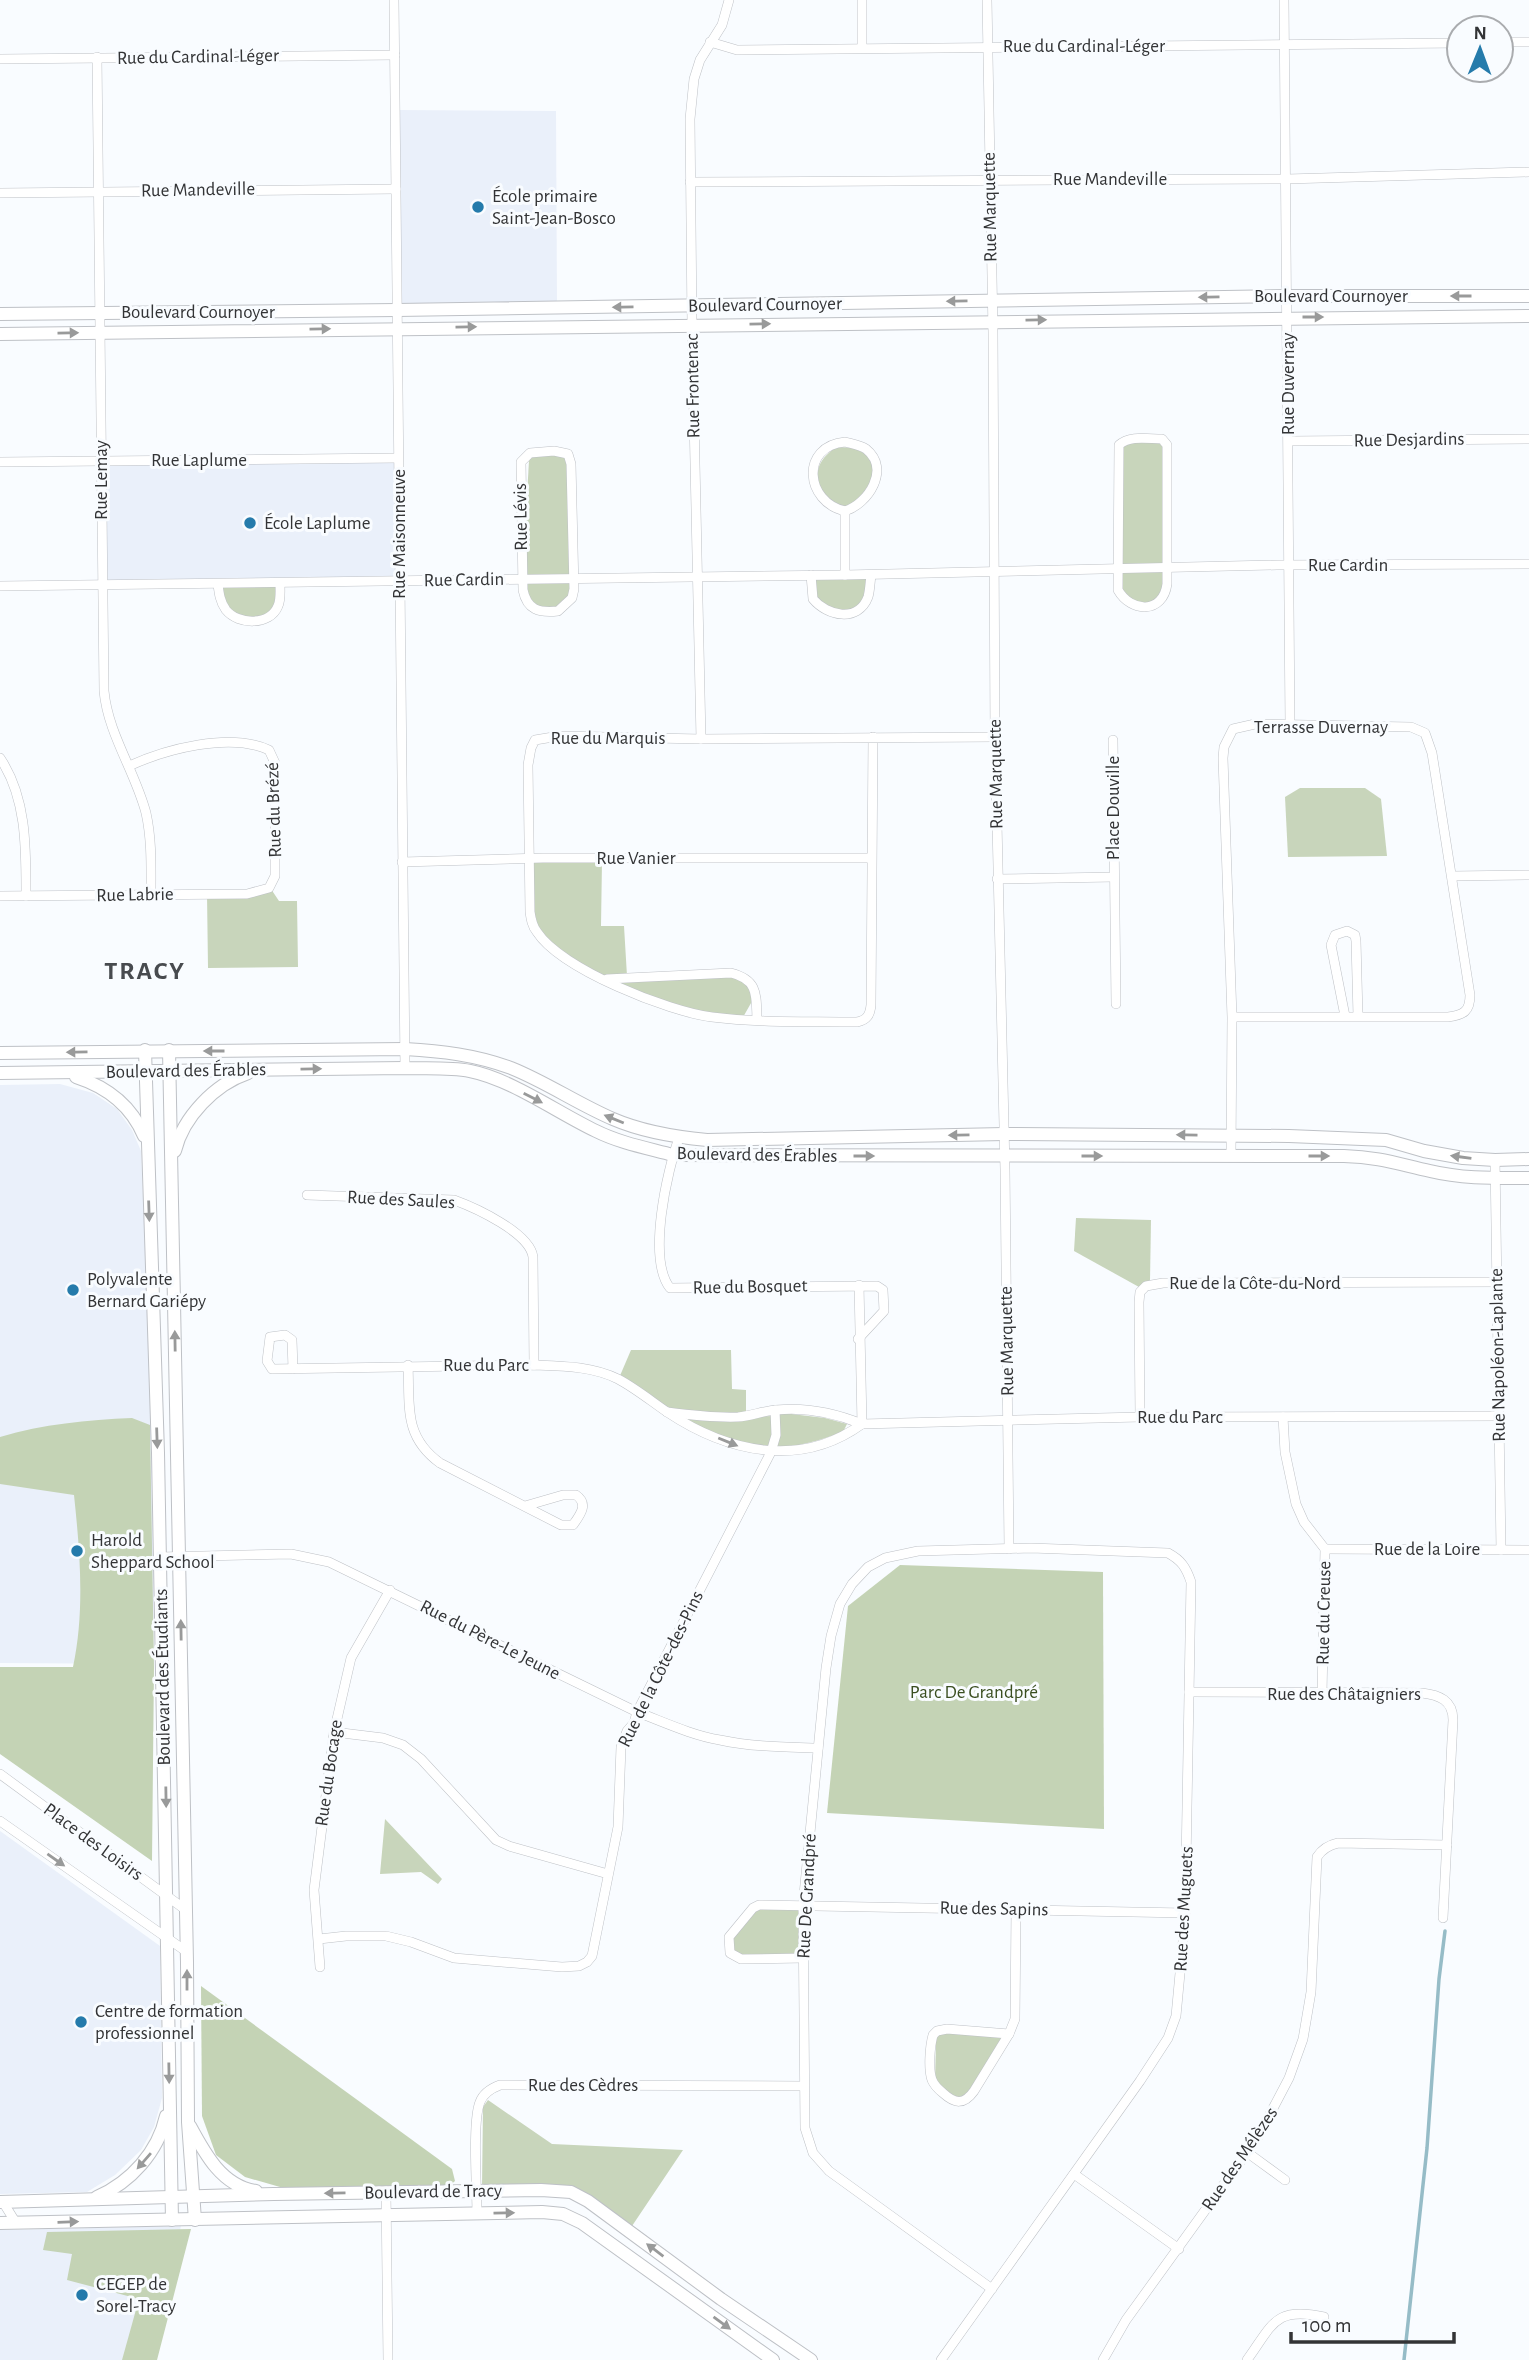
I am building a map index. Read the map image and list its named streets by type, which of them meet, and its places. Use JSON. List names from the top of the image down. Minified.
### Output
{"streets":{"street":["Rue du Cardinal-Léger","Rue Mandeville","Rue Marquette","Boulevard Cournoyer","Rue Duvernay","Rue Frontenac","Rue Desjardins","Rue Laplume","Rue Lemay","Rue Lévis","Rue Maisonneuve","Rue Cardin","Terrasse Duvernay","Rue du Marquis","Place Douville","Rue du Brézé","Rue Vanier","Rue Labrie","Boulevard des Érables","Rue des Saules","Rue de la Côte-du-Nord","Rue du Bosquet","Rue Napoléon-Laplante","Rue du Parc","Rue de la Loire","Rue du Creuse","Rue du Père-Le Jeune","Rue de la Côte-des-Pins","Boulevard des Étudiants","Rue des Châtaigniers","Rue du Bocage","Place des Loisirs","Rue De Grandpré","Rue des Sapins","Rue des Muguets","Rue des Cèdres","Rue des Mélèzes","Boulevard de Tracy"]},"crossings":[["Rue du Cardinal-Léger","Rue Marquette"],["Rue du Cardinal-Léger","Rue Duvernay"],["Rue du Cardinal-Léger","Rue Frontenac"],["Rue du Cardinal-Léger","Rue Lemay"],["Rue du Cardinal-Léger","Rue Maisonneuve"],["Rue Mandeville","Rue Marquette"],["Rue Mandeville","Rue Duvernay"],["Rue Mandeville","Rue Frontenac"],["Rue Mandeville","Rue Lemay"],["Rue Mandeville","Rue Maisonneuve"],["Rue Marquette","Boulevard Cournoyer"],["Rue Marquette","Rue Cardin"],["Rue Marquette","Rue du Marquis"],["Rue Marquette","Place Douville"],["Rue Marquette","Boulevard des Érables"],["Rue Marquette","Rue du Parc"],["Rue Marquette","Rue De Grandpré"],["Rue Marquette","Rue des Muguets"],["Boulevard Cournoyer","Rue Duvernay"],["Boulevard Cournoyer","Rue Frontenac"],["Boulevard Cournoyer","Rue Lemay"],["Boulevard Cournoyer","Rue Maisonneuve"],["Rue Duvernay","Rue Desjardins"],["Rue Duvernay","Rue Cardin"],["Rue Duvernay","Terrasse Duvernay"],["Rue Frontenac","Rue Cardin"],["Rue Frontenac","Rue du Marquis"],["Rue Laplume","Rue Lemay"],["Rue Laplume","Rue Maisonneuve"],["Rue Lemay","Rue Cardin"],["Rue Lemay","Rue du Brézé"],["Rue Lemay","Rue Labrie"],["Rue Lévis","Rue Cardin"],["Rue Maisonneuve","Rue Cardin"],["Rue Maisonneuve","Rue Vanier"],["Rue Maisonneuve","Boulevard des Érables"],["Terrasse Duvernay","Boulevard des Érables"],["Rue du Marquis","Rue Vanier"],["Rue du Brézé","Rue Labrie"],["Boulevard des Érables","Rue du Bosquet"],["Boulevard des Érables","Rue Napoléon-Laplante"],["Boulevard des Érables","Boulevard des Étudiants"],["Rue des Saules","Rue du Parc"],["Rue de la Côte-du-Nord","Rue Napoléon-Laplante"],["Rue de la Côte-du-Nord","Rue du Parc"],["Rue Napoléon-Laplante","Rue du Parc"],["Rue Napoléon-Laplante","Rue de la Loire"],["Rue du Parc","Rue du Creuse"],["Rue du Parc","Rue de la Côte-des-Pins"],["Rue de la Loire","Rue du Creuse"],["Rue du Creuse","Rue des Châtaigniers"],["Rue du Père-Le Jeune","Rue de la Côte-des-Pins"],["Rue du Père-Le Jeune","Boulevard des Étudiants"],["Rue du Père-Le Jeune","Rue du Bocage"],["Rue du Père-Le Jeune","Rue De Grandpré"],["Rue de la Côte-des-Pins","Rue du Bocage"],["Boulevard des Étudiants","Place des Loisirs"],["Boulevard des Étudiants","Boulevard de Tracy"],["Rue des Châtaigniers","Rue des Muguets"],["Rue des Châtaigniers","Rue des Mélèzes"],["Rue De Grandpré","Rue des Sapins"],["Rue De Grandpré","Rue des Muguets"],["Rue De Grandpré","Rue des Cèdres"],["Rue des Sapins","Rue des Muguets"],["Rue des Cèdres","Boulevard de Tracy"]],"districts":["TRACY"],"parks":["Parc De Grandpré"],"places":["École primaire Saint-Jean-Bosco","École Laplume","Polyvalente Bernard Gariépy","Harold Sheppard School","Centre de formation professionnel","CEGEP de Sorel-Tracy"],"scale_bar":"100 m","north":"top"}
